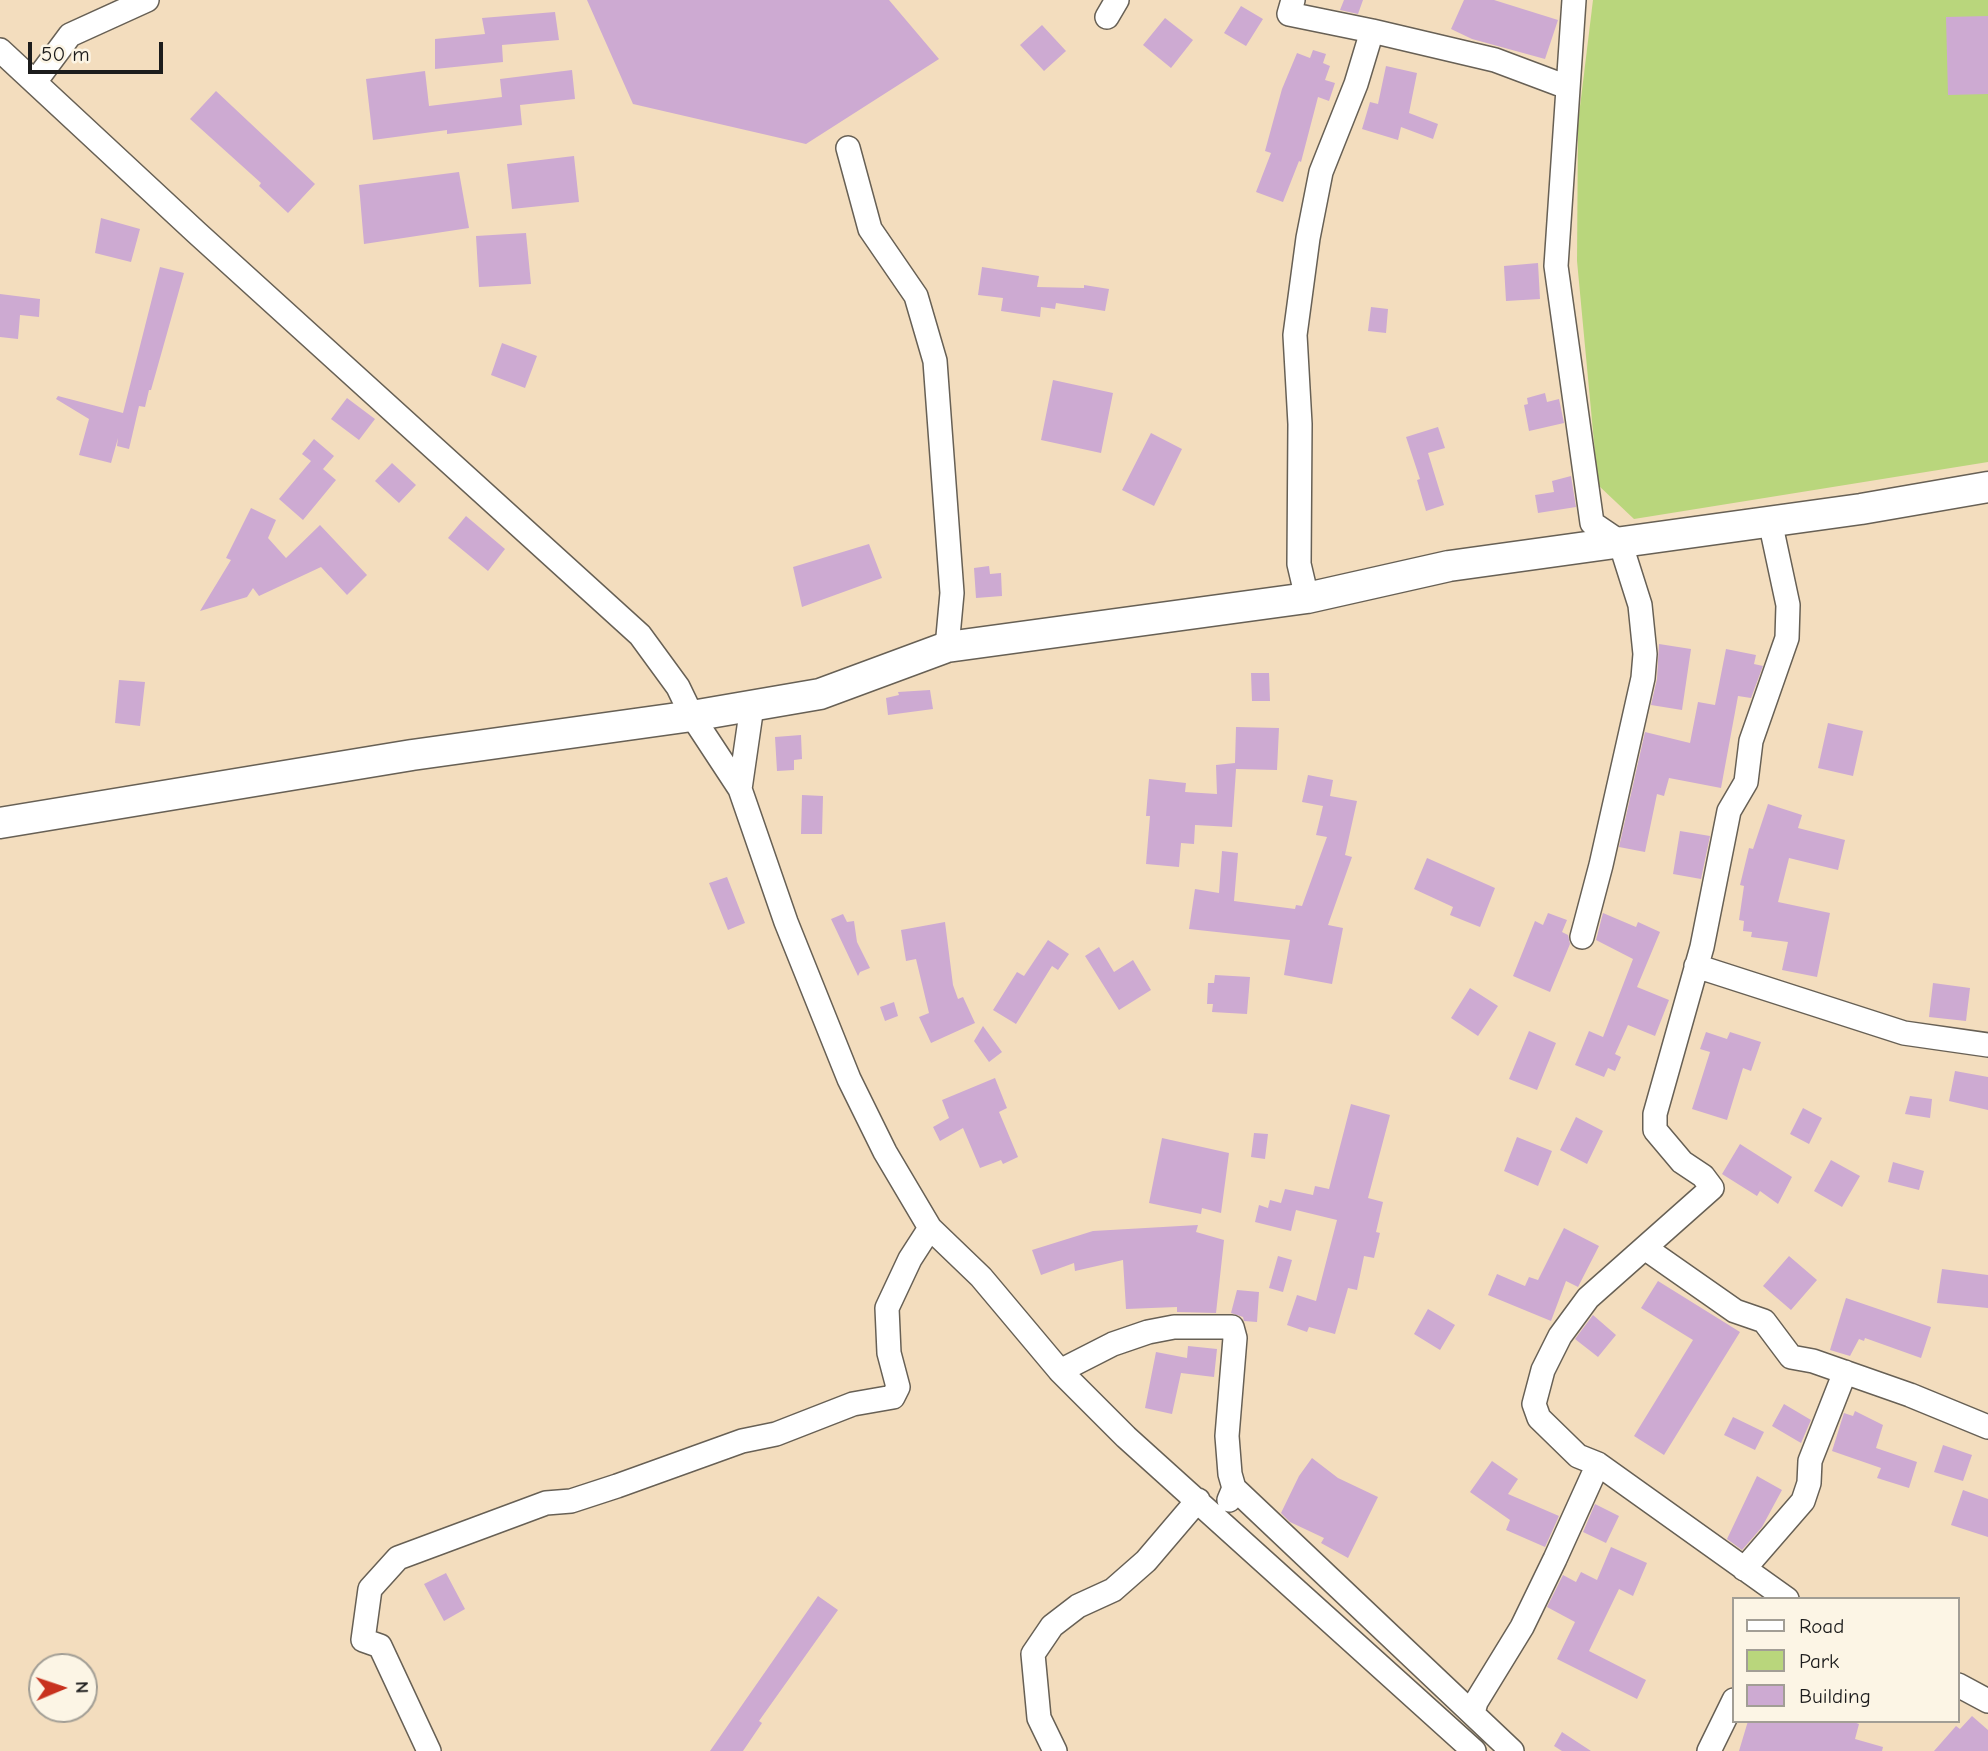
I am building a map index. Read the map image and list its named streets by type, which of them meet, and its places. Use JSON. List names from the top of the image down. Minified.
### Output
{"legend":["Road","Park","Building"],"scale_bar":"50 m","north":"right"}
